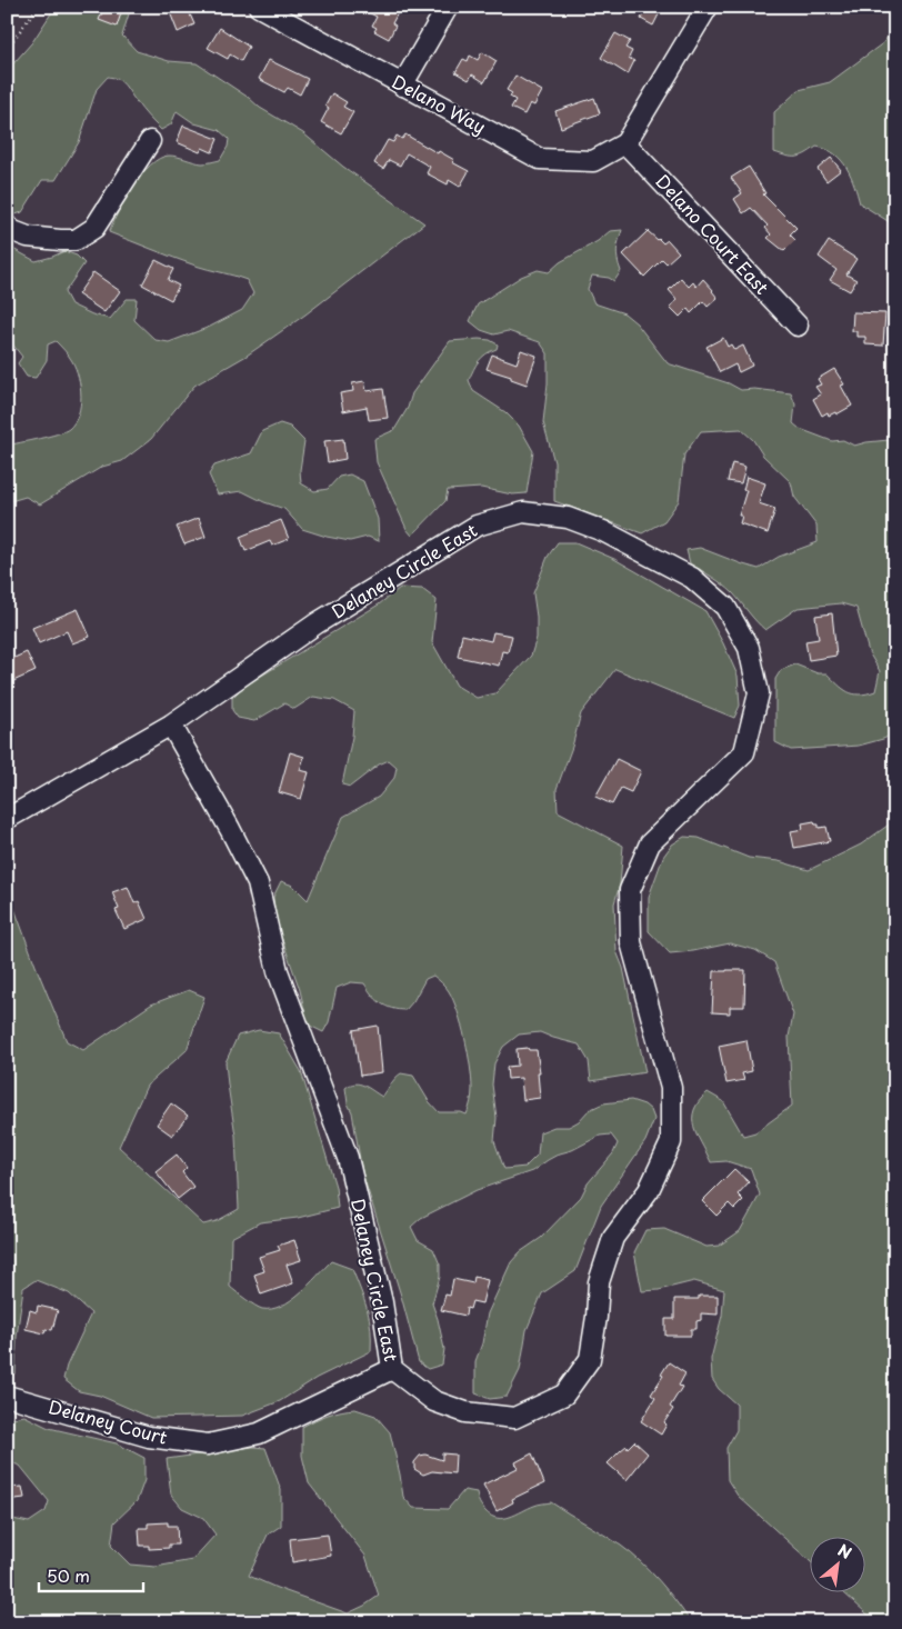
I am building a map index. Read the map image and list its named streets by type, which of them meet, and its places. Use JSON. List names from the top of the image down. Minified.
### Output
{"streets":{"street":["Delano Way","Delano Court East","Delaney Circle East","Delaney Court"]},"crossings":[["Delano Way","Delano Court East"],["Delaney Circle East","Delaney Court"]],"scale_bar":"50 m","north":"top right"}
